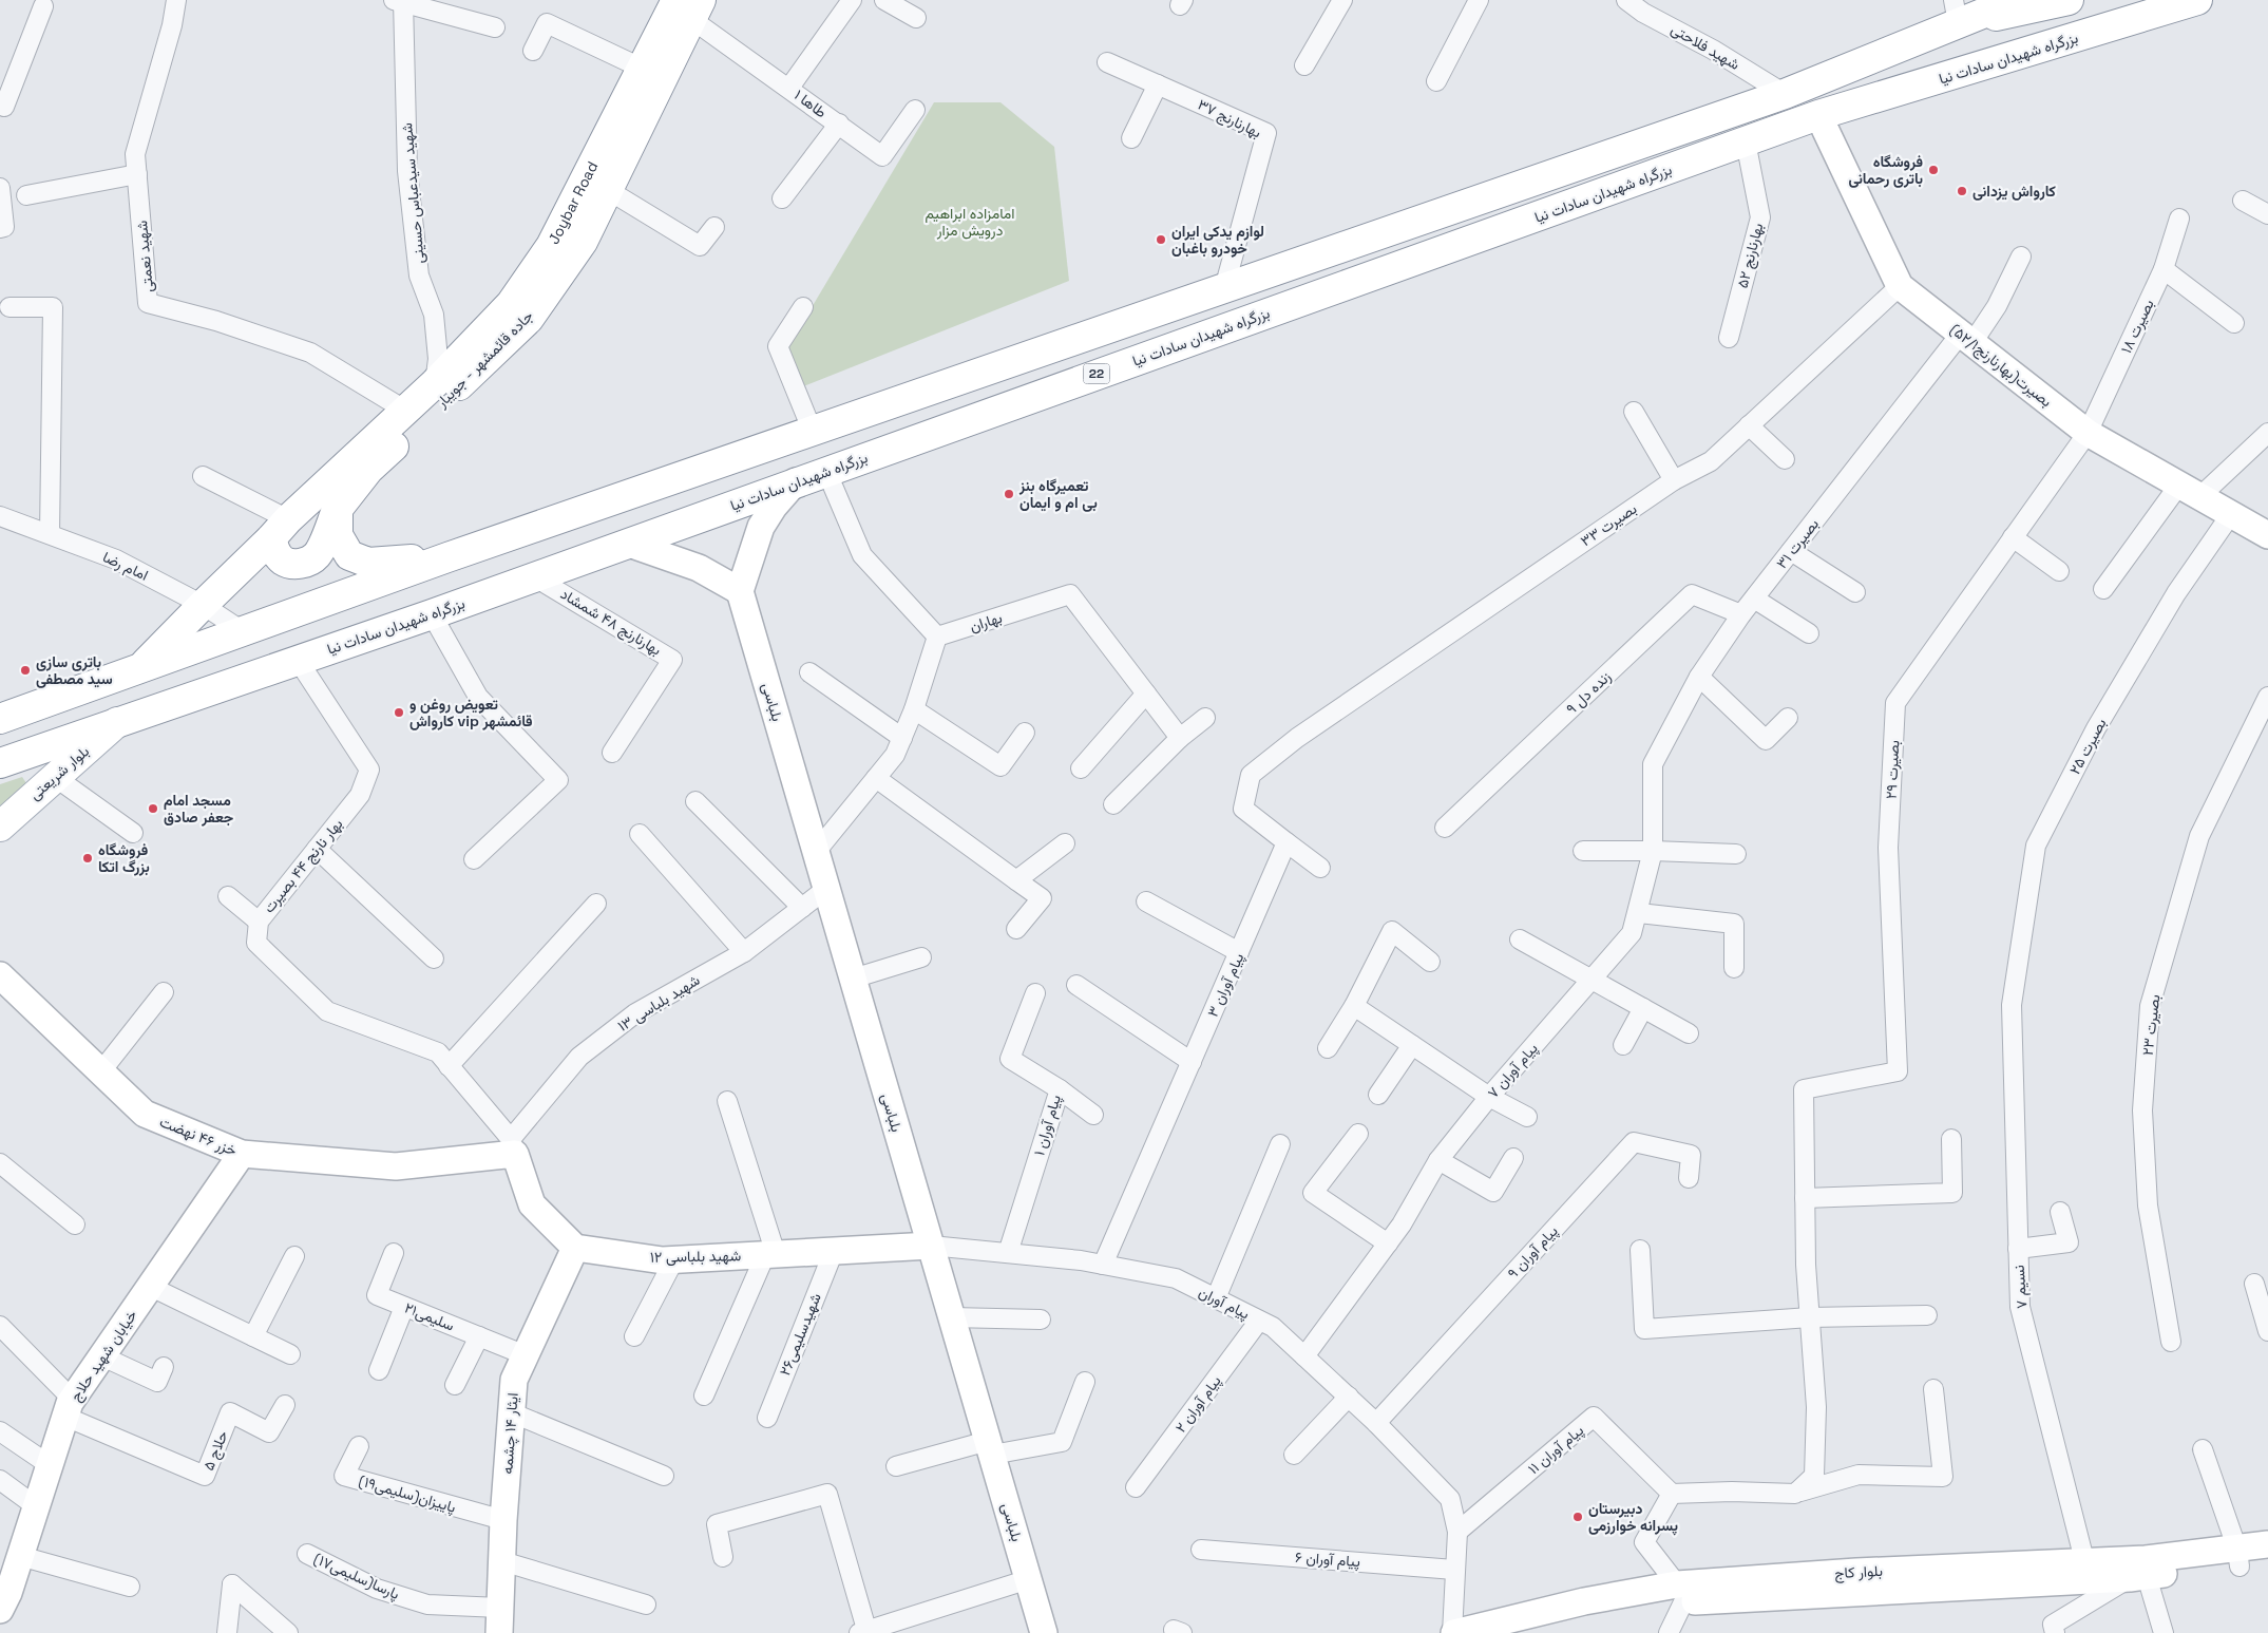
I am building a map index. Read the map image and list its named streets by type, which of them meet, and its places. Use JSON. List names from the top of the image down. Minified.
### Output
{"streets":{"main road":["بزرگراه شهیدان سادات نیا","Joybar Road","جاده قائمشهر - جویبار","22","بلوار شریعتی"],"street":["شهید فلاحتی","طاها ۱","بهارنارنج ۳۷","شهید سیدعباس حسینی","بهارنارنج ۵۲","شهید نعمتی","بصیرت ۱۸","بصیرت(بهارنارنج۵۲/۱)","بصیرت ۳۳","بصیرت ۳۱","امام رضا","بهارنارنج ۴۸ شمشاد","بهاران","زنده دل ۹","بلباسی","بصیرت ۲۵","بصیرت ۲۹","بهار نارنج ۴۴ بصیرت","پیام آوران ۳","شهید بلباسی ١٣","بصیرت ۲۳","پیام آوران ۷","پیام آوران ۱","خزر ۴۶ نهضت","پیام آوران ۹","شهید بلباسی ١٢","نسیم ۷","پیام آوران","سلیمی۲۱","شهیدسلیمی۲۶","خیابان شهید حلاج","پیام آوران ۲","ایثار ۱۴ چشمه","پیام آوران ۱۱","حلاج ۵","پاییزان(سلیمی۱۹)","پیام آوران ۶","بلوار کاج","پارسا(سلیمی۱۷)"]},"crossings":[["بزرگراه شهیدان سادات نیا","بهارنارنج ۵۲"],["بزرگراه شهیدان سادات نیا","بصیرت(بهارنارنج۵۲/۱)"],["بزرگراه شهیدان سادات نیا","بهارنارنج ۴۸ شمشاد"],["بزرگراه شهیدان سادات نیا","بلوار شریعتی"],["بزرگراه شهیدان سادات نیا","بهار نارنج ۴۴ بصیرت"],["طاها ۱","Joybar Road"],["طاها ۱","جاده قائمشهر - جویبار"],["شهید سیدعباس حسینی","Joybar Road"],["Joybar Road","شهید نعمتی"],["Joybar Road","جاده قائمشهر - جویبار"],["Joybar Road","امام رضا"],["بصیرت ۱۸","بصیرت(بهارنارنج۵۲/۱)"],["بصیرت ۱۸","بصیرت ۲۹"],["بصیرت(بهارنارنج۵۲/۱)","بصیرت ۳۳"],["بصیرت(بهارنارنج۵۲/۱)","بصیرت ۳۱"],["بصیرت(بهارنارنج۵۲/۱)","بصیرت ۲۵"],["بصیرت(بهارنارنج۵۲/۱)","بصیرت ۲۹"],["بصیرت ۳۳","پیام آوران ۳"],["بصیرت ۳۱","زنده دل ۹"],["بصیرت ۳۱","پیام آوران ۷"],["بلباسی","شهید بلباسی ١٣"],["بلباسی","شهید بلباسی ١٢"],["بلباسی","پیام آوران"],["بصیرت ۲۵","نسیم ۷"],["بهار نارنج ۴۴ بصیرت","شهید بلباسی ١٣"],["بهار نارنج ۴۴ بصیرت","خزر ۴۶ نهضت"],["پیام آوران ۳","پیام آوران"],["شهید بلباسی ١٣","خزر ۴۶ نهضت"],["پیام آوران ۷","پیام آوران"],["پیام آوران ۱","پیام آوران"],["خزر ۴۶ نهضت","خیابان شهید حلاج"],["پیام آوران ۹","پیام آوران"],["شهید بلباسی ١٢","پیام آوران"],["شهید بلباسی ١٢","شهیدسلیمی۲۶"],["شهید بلباسی ١٢","ایثار ۱۴ چشمه"],["نسیم ۷","بلوار کاج"],["پیام آوران","پیام آوران ۲"],["پیام آوران","پیام آوران ۱۱"],["سلیمی۲۱","ایثار ۱۴ چشمه"],["خیابان شهید حلاج","حلاج ۵"],["ایثار ۱۴ چشمه","پاییزان(سلیمی۱۹)"],["ایثار ۱۴ چشمه","پارسا(سلیمی۱۷)"]],"parks":["امامزاده ابراهیم درویش مزار"],"places":["فروشگاه باتری رحمانی","کارواش یزدانی","لوازم یدکی ایران خودرو باغبان","تعمیرگاه بنز بی ام و ایمان","باتری سازی سید مصطفی","تعویض روغن و کارواش vip قائمشهر","مسجد امام جعفر صادق","فروشگاه بزرگ اتکا","دبیرستان پسرانه خوارزمی"]}
